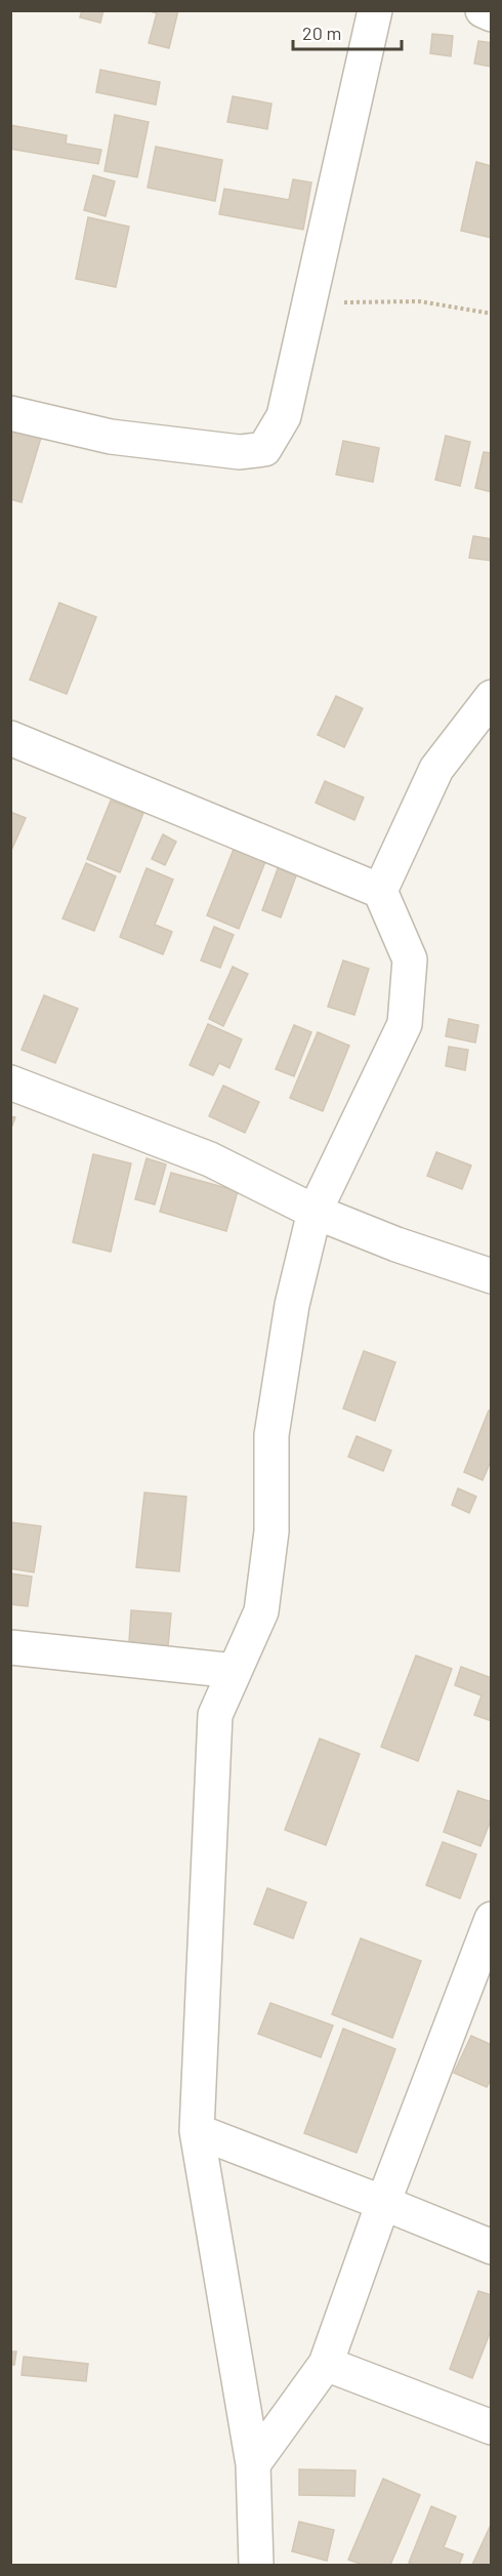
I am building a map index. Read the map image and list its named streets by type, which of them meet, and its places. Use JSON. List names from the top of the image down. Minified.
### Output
{"scale_bar":"20 m"}
